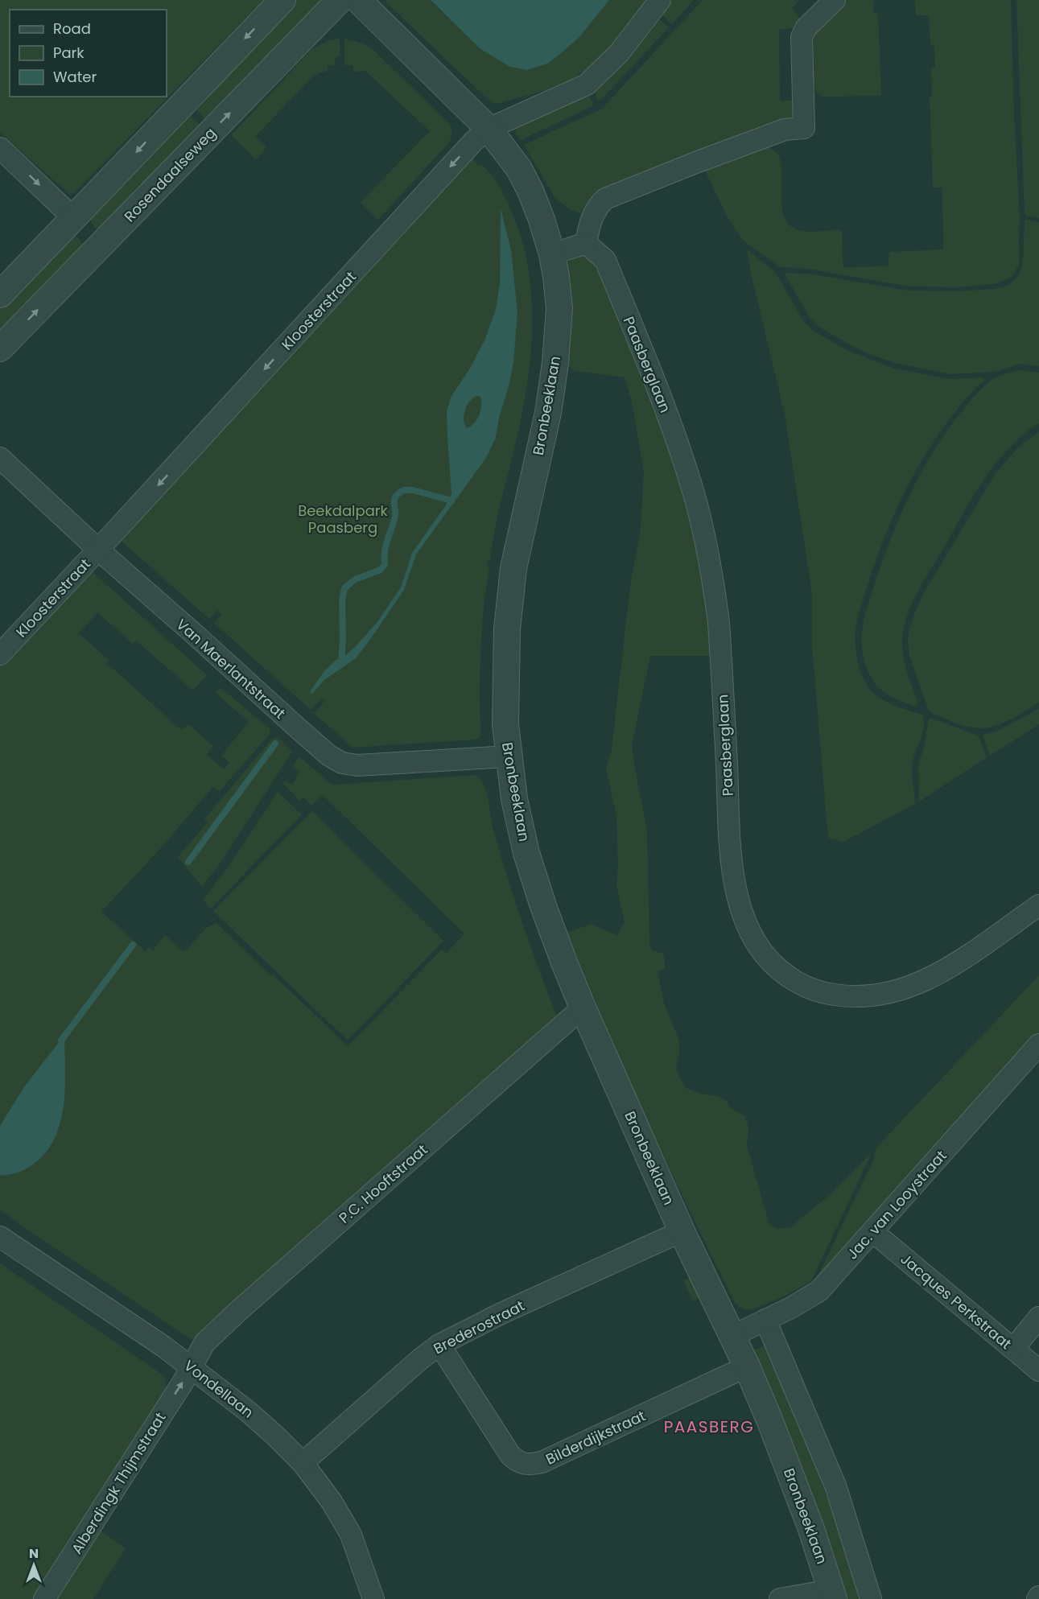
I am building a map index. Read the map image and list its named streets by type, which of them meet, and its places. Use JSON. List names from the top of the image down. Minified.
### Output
{"streets":{"street":["Rosendaalseweg","Kloosterstraat","Paasberglaan","Bronbeeklaan","Van Maerlantstraat","P.C. Hooftstraat","Jac. van Looystraat","Jacques Perkstraat","Brederostraat","Vondellaan","Bilderdijkstraat","Alberdingk Thijmstraat"]},"crossings":[["Kloosterstraat","Bronbeeklaan"],["Kloosterstraat","Van Maerlantstraat"],["Bronbeeklaan","Van Maerlantstraat"],["Bronbeeklaan","P.C. Hooftstraat"],["Bronbeeklaan","Jac. van Looystraat"],["Bronbeeklaan","Brederostraat"],["Bronbeeklaan","Bilderdijkstraat"],["P.C. Hooftstraat","Vondellaan"],["P.C. Hooftstraat","Alberdingk Thijmstraat"],["Jac. van Looystraat","Jacques Perkstraat"],["Brederostraat","Vondellaan"],["Brederostraat","Bilderdijkstraat"],["Vondellaan","Alberdingk Thijmstraat"]],"one_way":["Kloosterstraat","Alberdingk Thijmstraat"],"districts":["PAASBERG"],"parks":["Beekdalpark Paasberg"],"legend":["Road","Park","Water"],"north":"top"}
